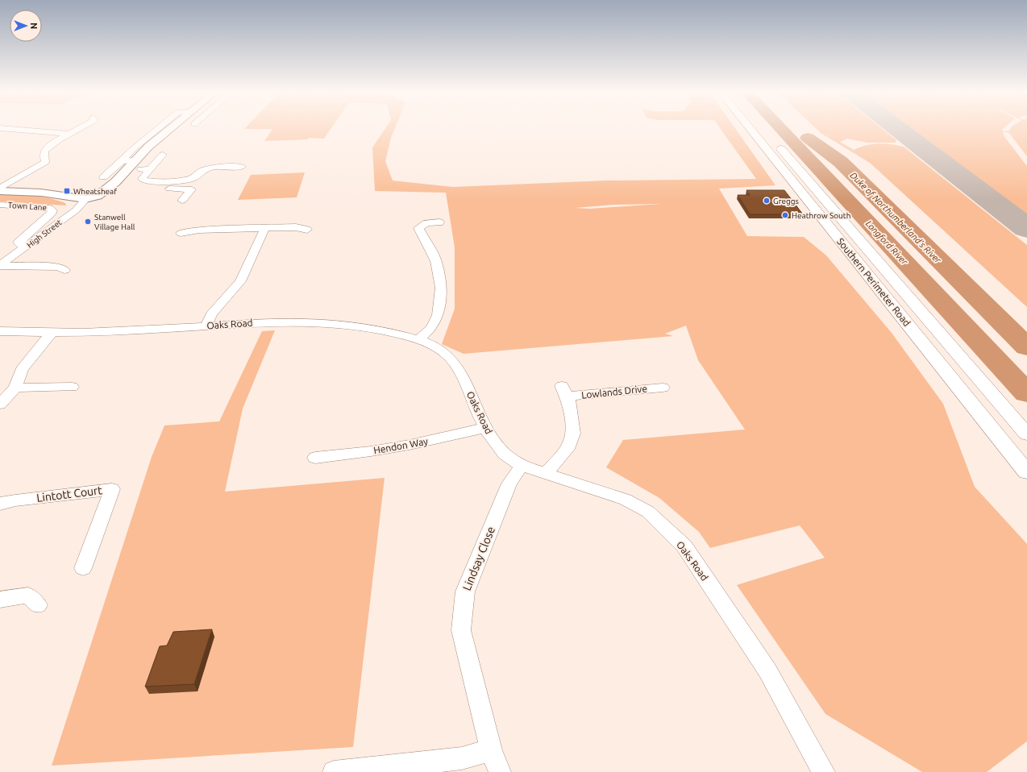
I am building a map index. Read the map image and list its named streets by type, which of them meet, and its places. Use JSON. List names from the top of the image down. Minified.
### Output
{"streets":{"main road":["Town Lane"],"street":["High Street","Southern Perimeter Road","Oaks Road","Lowlands Drive","Hendon Way","Lintott Court","Lindsay Close"]},"crossings":[["Town Lane","High Street"],["Oaks Road","Lowlands Drive"],["Oaks Road","Hendon Way"],["Oaks Road","Lindsay Close"]],"water":["Duke of Northumberland's River","Longford River"],"places":{"transit":["Wheatsheaf"],"other":["Greggs","Heathrow South","Stanwell Village Hall"]},"north":"right"}
